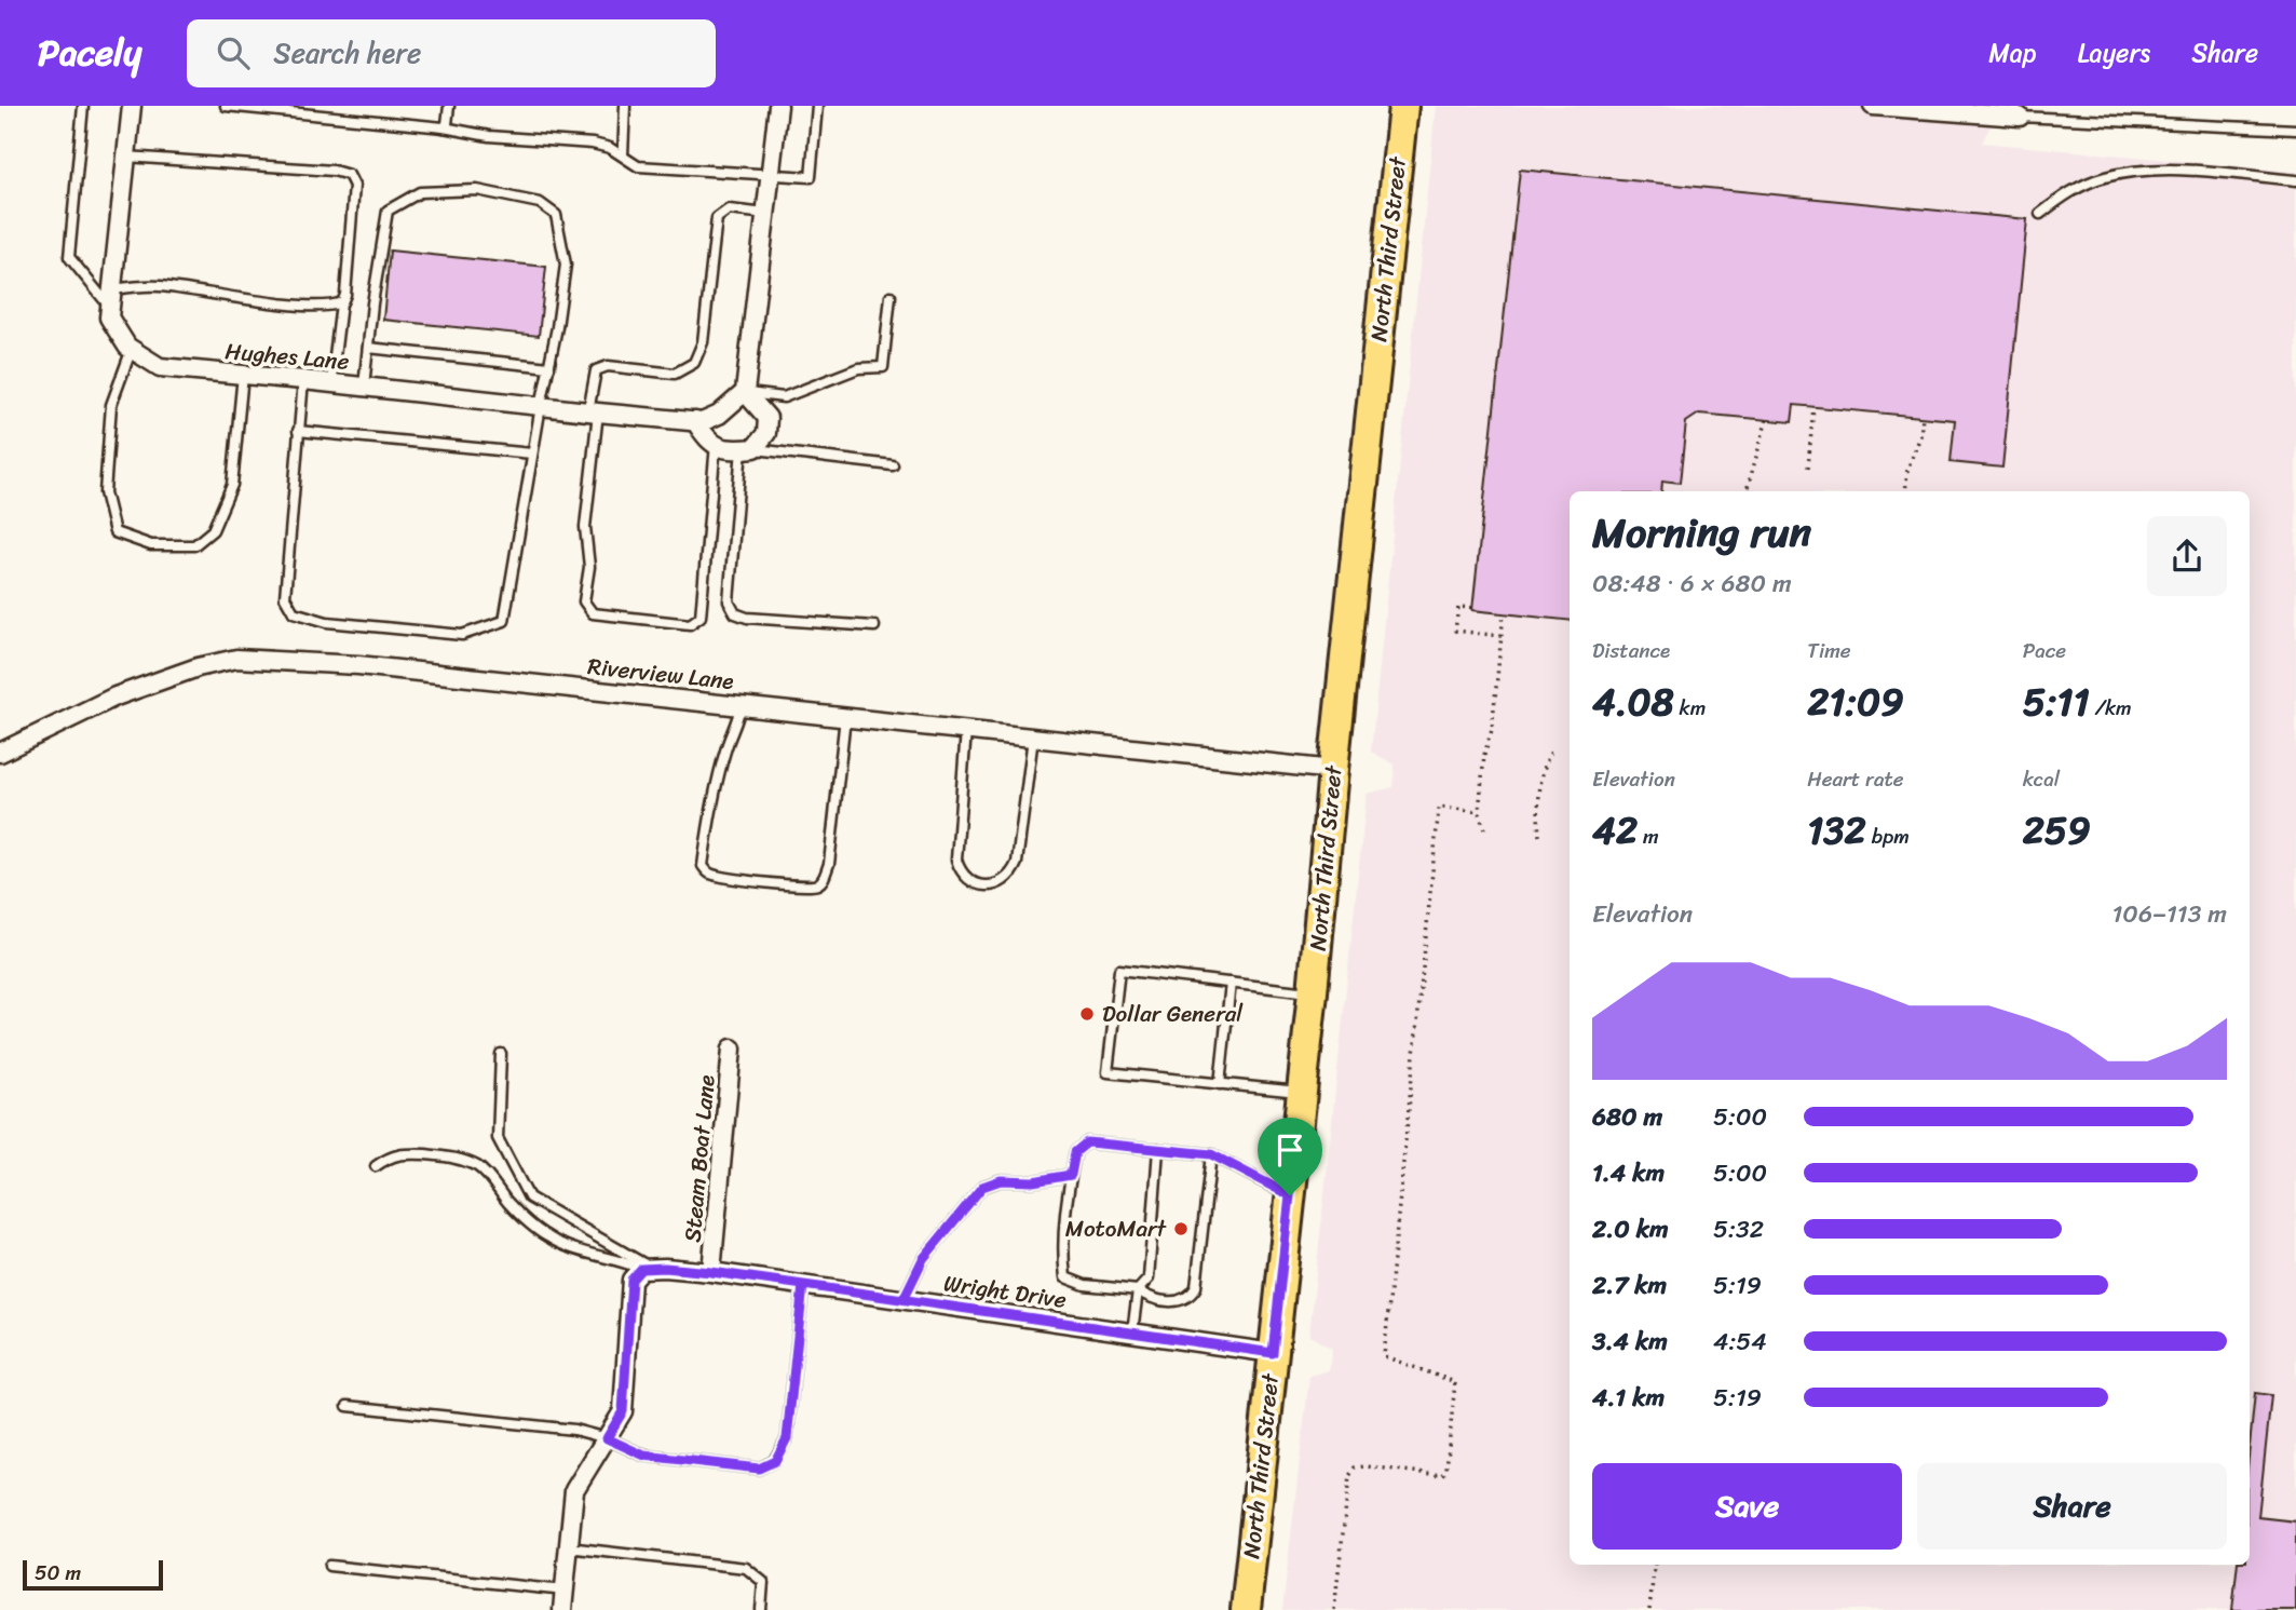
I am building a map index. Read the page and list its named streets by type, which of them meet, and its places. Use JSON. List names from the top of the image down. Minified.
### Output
{"streets":{"main road":["North Third Street"],"street":["Hughes Lane","Riverview Lane","Steam Boat Lane","Wright Drive"]},"crossings":[["North Third Street","Riverview Lane"],["North Third Street","Wright Drive"],["Steam Boat Lane","Wright Drive"]],"places":["Dollar General","MotoMart"],"scale_bar":"50 m","page":{"header":"Pacely","search":"Search here","nav":["Map","Layers","Share"],"heading":["Morning run","08:48 · 6 × 680 m"],"stats":[["Distance","4.08 km"],["Time","21:09"],["Pace","5:11 /km"],["Elevation","42 m"],["Heart rate","132 bpm"],["kcal","259"]],"chart":["Elevation","106–113 m"],"list":[{"name":"680 m","note":"5:00"},{"name":"1.4 km","note":"5:00"},{"name":"2.0 km","note":"5:32"},{"name":"2.7 km","note":"5:19"},{"name":"3.4 km","note":"4:54"},{"name":"4.1 km","note":"5:19"}],"buttons":["Save","Share"],"scale":"50 m"}}
